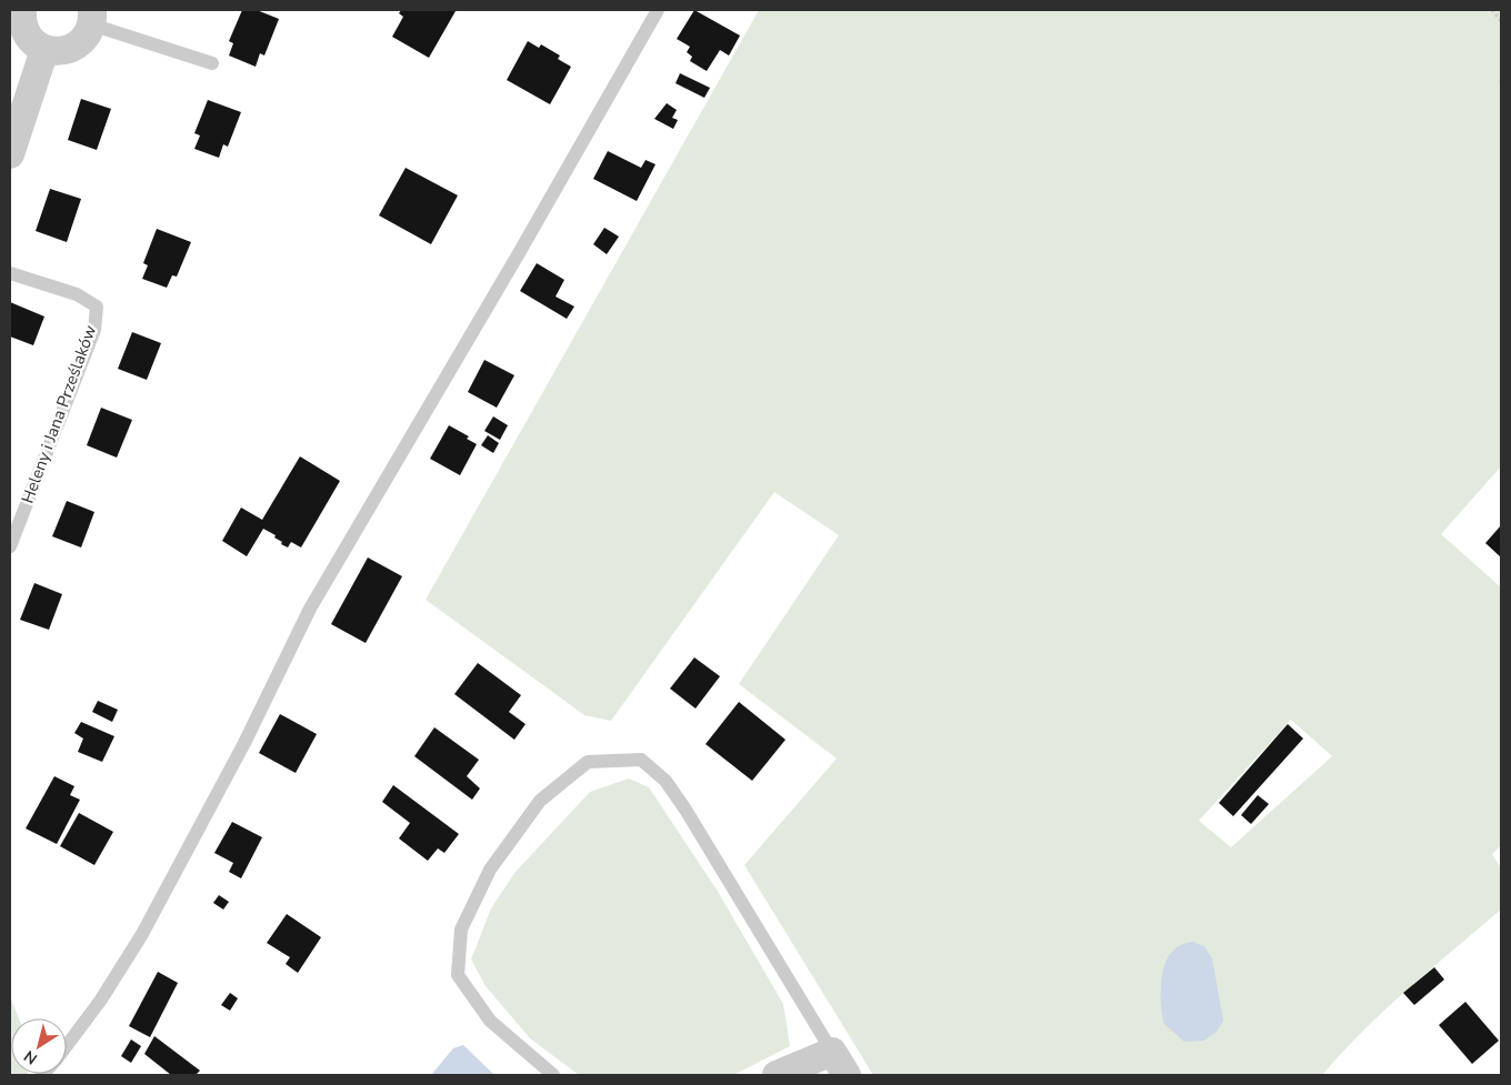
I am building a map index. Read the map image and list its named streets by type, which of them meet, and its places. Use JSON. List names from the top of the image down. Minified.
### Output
{"streets":{"lane":["Heleny i Jana Prześlaków"]},"north":"bottom left"}
